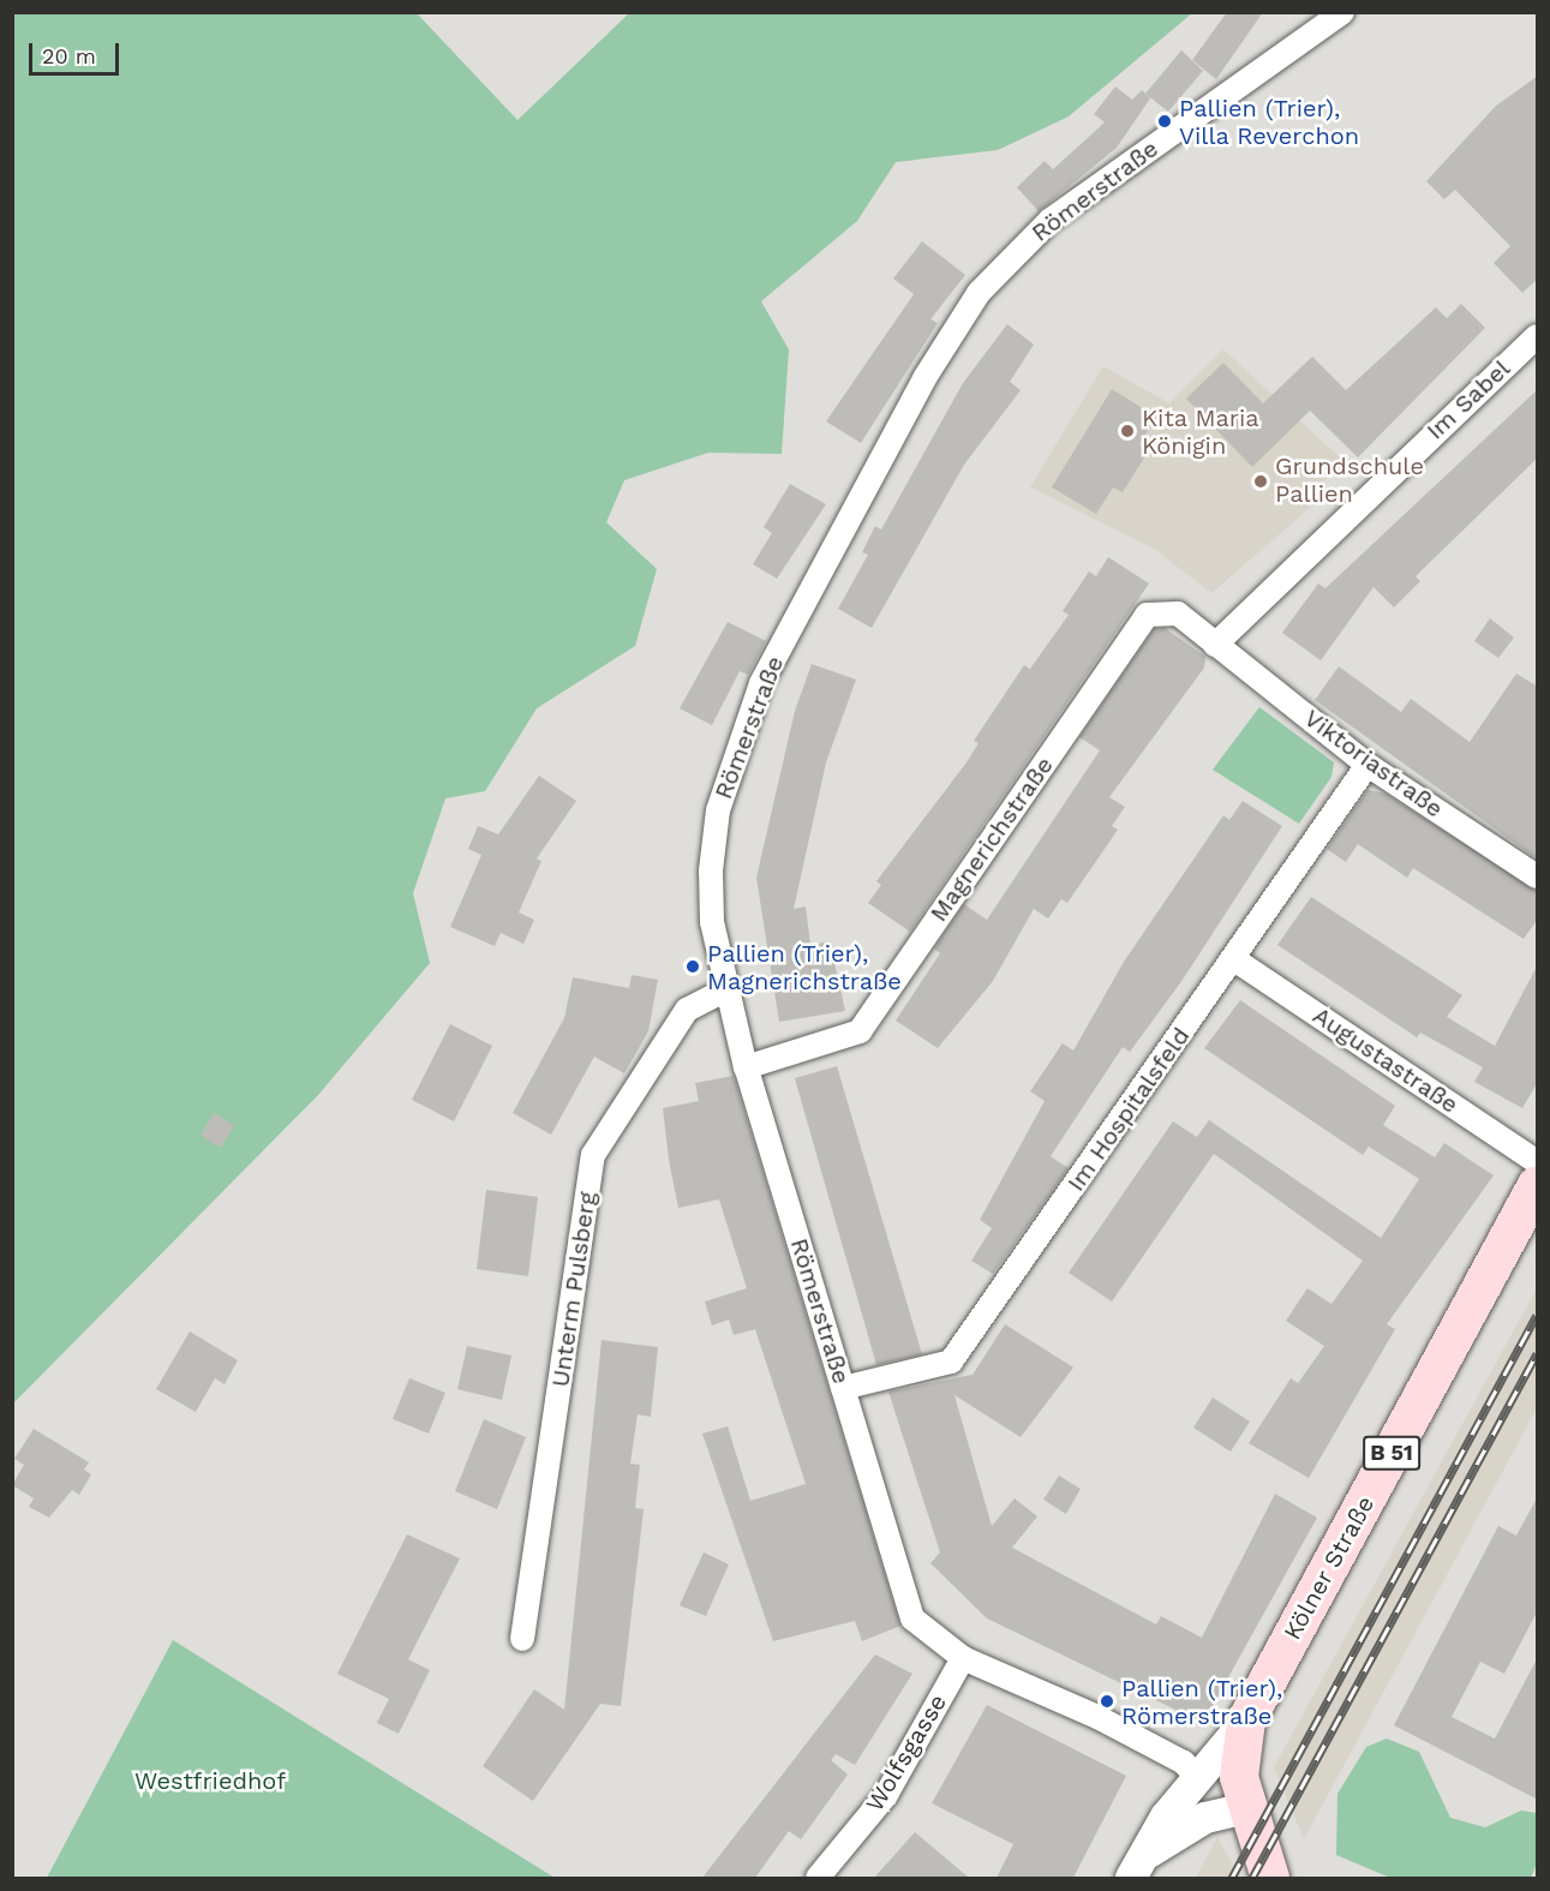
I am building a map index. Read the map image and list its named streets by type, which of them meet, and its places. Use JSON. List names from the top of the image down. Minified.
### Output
{"streets":{"main road":["B 51","Kölner Straße"],"street":["Römerstraße","Im Sabel","Viktoriastraße","Magnerichstraße","Augustastraße","Im Hospitalsfeld","Unterm Pulsberg","Wolfsgasse"]},"crossings":[["Römerstraße","Magnerichstraße"],["Römerstraße","Im Hospitalsfeld"],["Römerstraße","Unterm Pulsberg"],["Römerstraße","Wolfsgasse"],["Im Sabel","Viktoriastraße"],["Im Sabel","Magnerichstraße"],["Viktoriastraße","Magnerichstraße"],["Viktoriastraße","Im Hospitalsfeld"],["Augustastraße","Im Hospitalsfeld"],["B 51","Kölner Straße"]],"parks":["Westfriedhof"],"places":["Pallien (Trier), Villa Reverchon","Kita Maria Königin","Grundschule Pallien","Pallien (Trier), Magnerichstraße","Pallien (Trier), Römerstraße"],"scale_bar":"20 m"}
